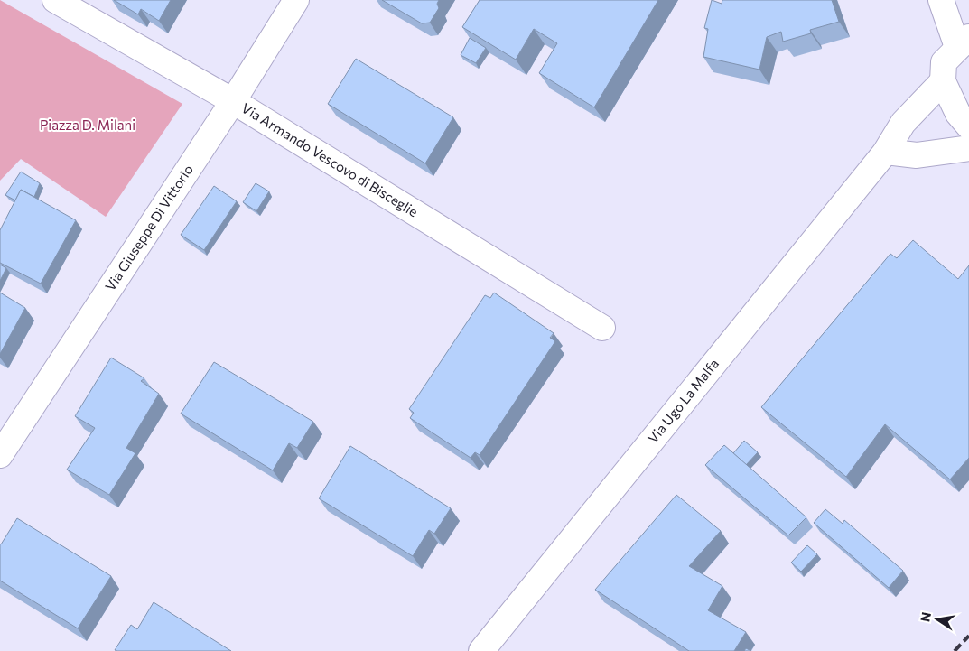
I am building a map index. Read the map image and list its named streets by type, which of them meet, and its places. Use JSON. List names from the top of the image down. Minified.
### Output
{"streets":{"street":["Via Armando Vescovo di Bisceglie","Via Giuseppe Di Vittorio","Via Ugo La Malfa"]},"crossings":[["Via Armando Vescovo di Bisceglie","Via Giuseppe Di Vittorio"]],"parks":["Piazza D. Milani"],"north":"left"}
